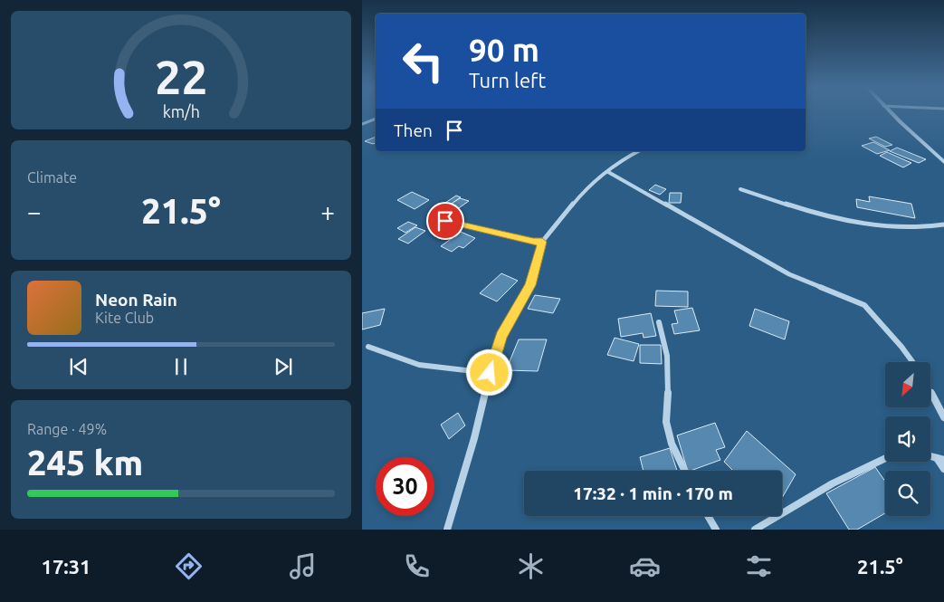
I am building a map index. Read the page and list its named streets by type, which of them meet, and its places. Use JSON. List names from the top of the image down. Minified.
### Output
{"north":"bottom left","page":{"turn":["90 m","Turn left"],"then":"Then","tile":["Climate",["Range · 49%","245 km"]],"heat":["−","21.5°","+"],"song":["Neon Rain","Kite Club"],"limit":"30","trip":"17:32 · 1 min · 170 m","tabs":["17:31","21.5°"],"gauge":["22","km/h"]}}
